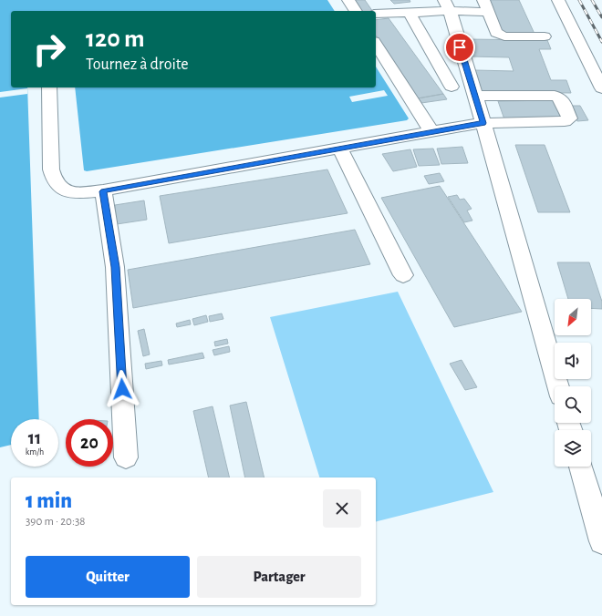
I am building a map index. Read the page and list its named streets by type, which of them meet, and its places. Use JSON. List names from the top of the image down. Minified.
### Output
{"north":"bottom left","page":{"turn":["120 m","Tournez à droite"],"speed":"11 km/h","limit":"20","heading":["1 min","390 m · 20:38"],"buttons":["Quitter","Partager"]}}
